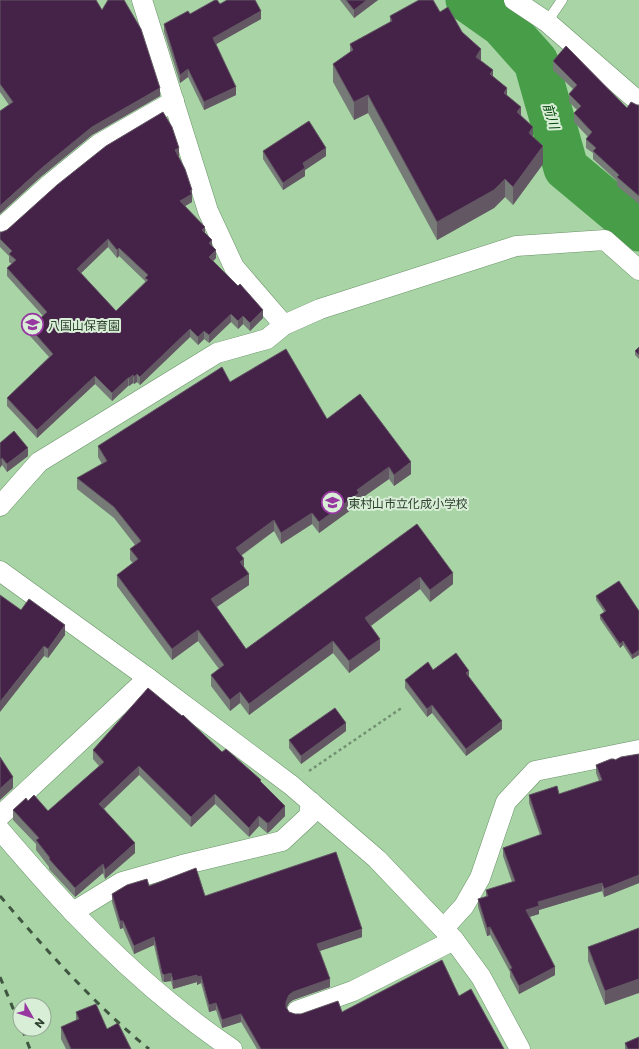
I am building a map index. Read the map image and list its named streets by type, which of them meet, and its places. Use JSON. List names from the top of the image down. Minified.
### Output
{"water":["前川"],"places":{"school or university":["八国山保育園","東村山市立化成小学校"]},"north":"bottom right"}
